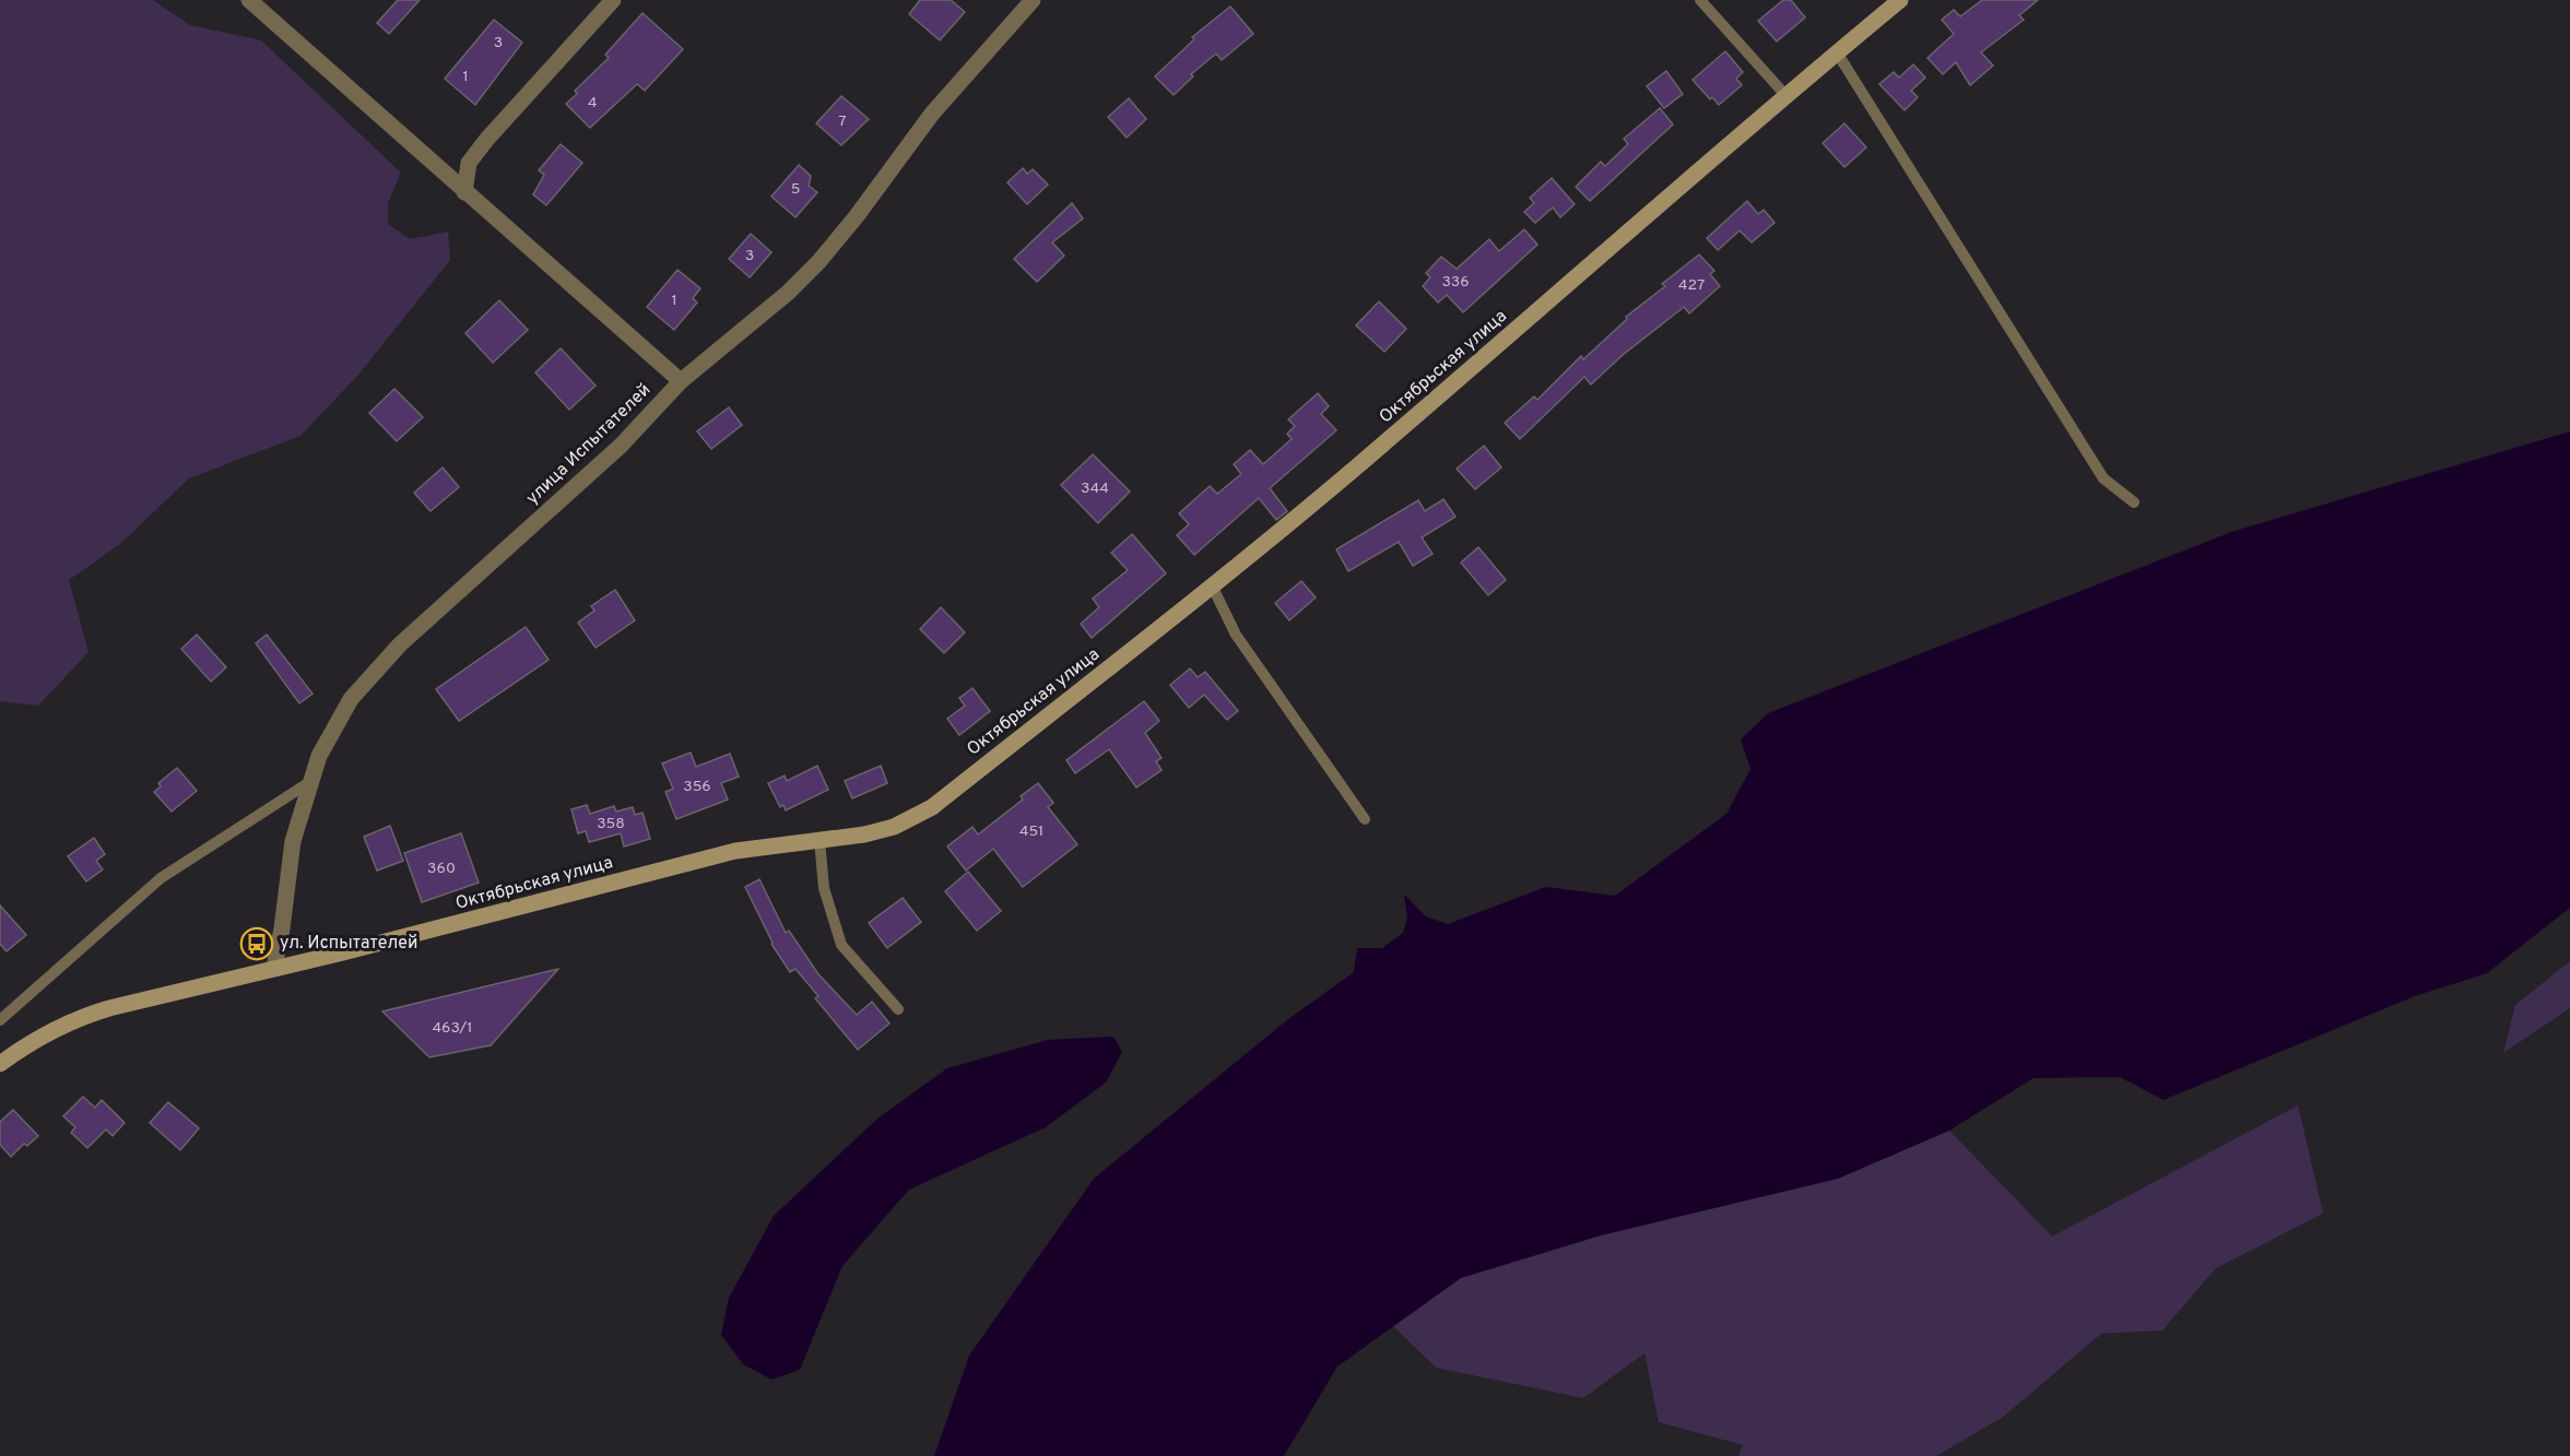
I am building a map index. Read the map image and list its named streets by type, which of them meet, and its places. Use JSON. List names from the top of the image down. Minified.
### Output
{"streets":{"street":["Октябрьская улица","улица Испытателей"]},"crossings":[["Октябрьская улица","улица Испытателей"]],"places":{"bus stop":["ул. Испытателей"]},"house_numbers":["3","1","4","7","5","3","336","427","1","344","356","358","451","360","463/1"]}
